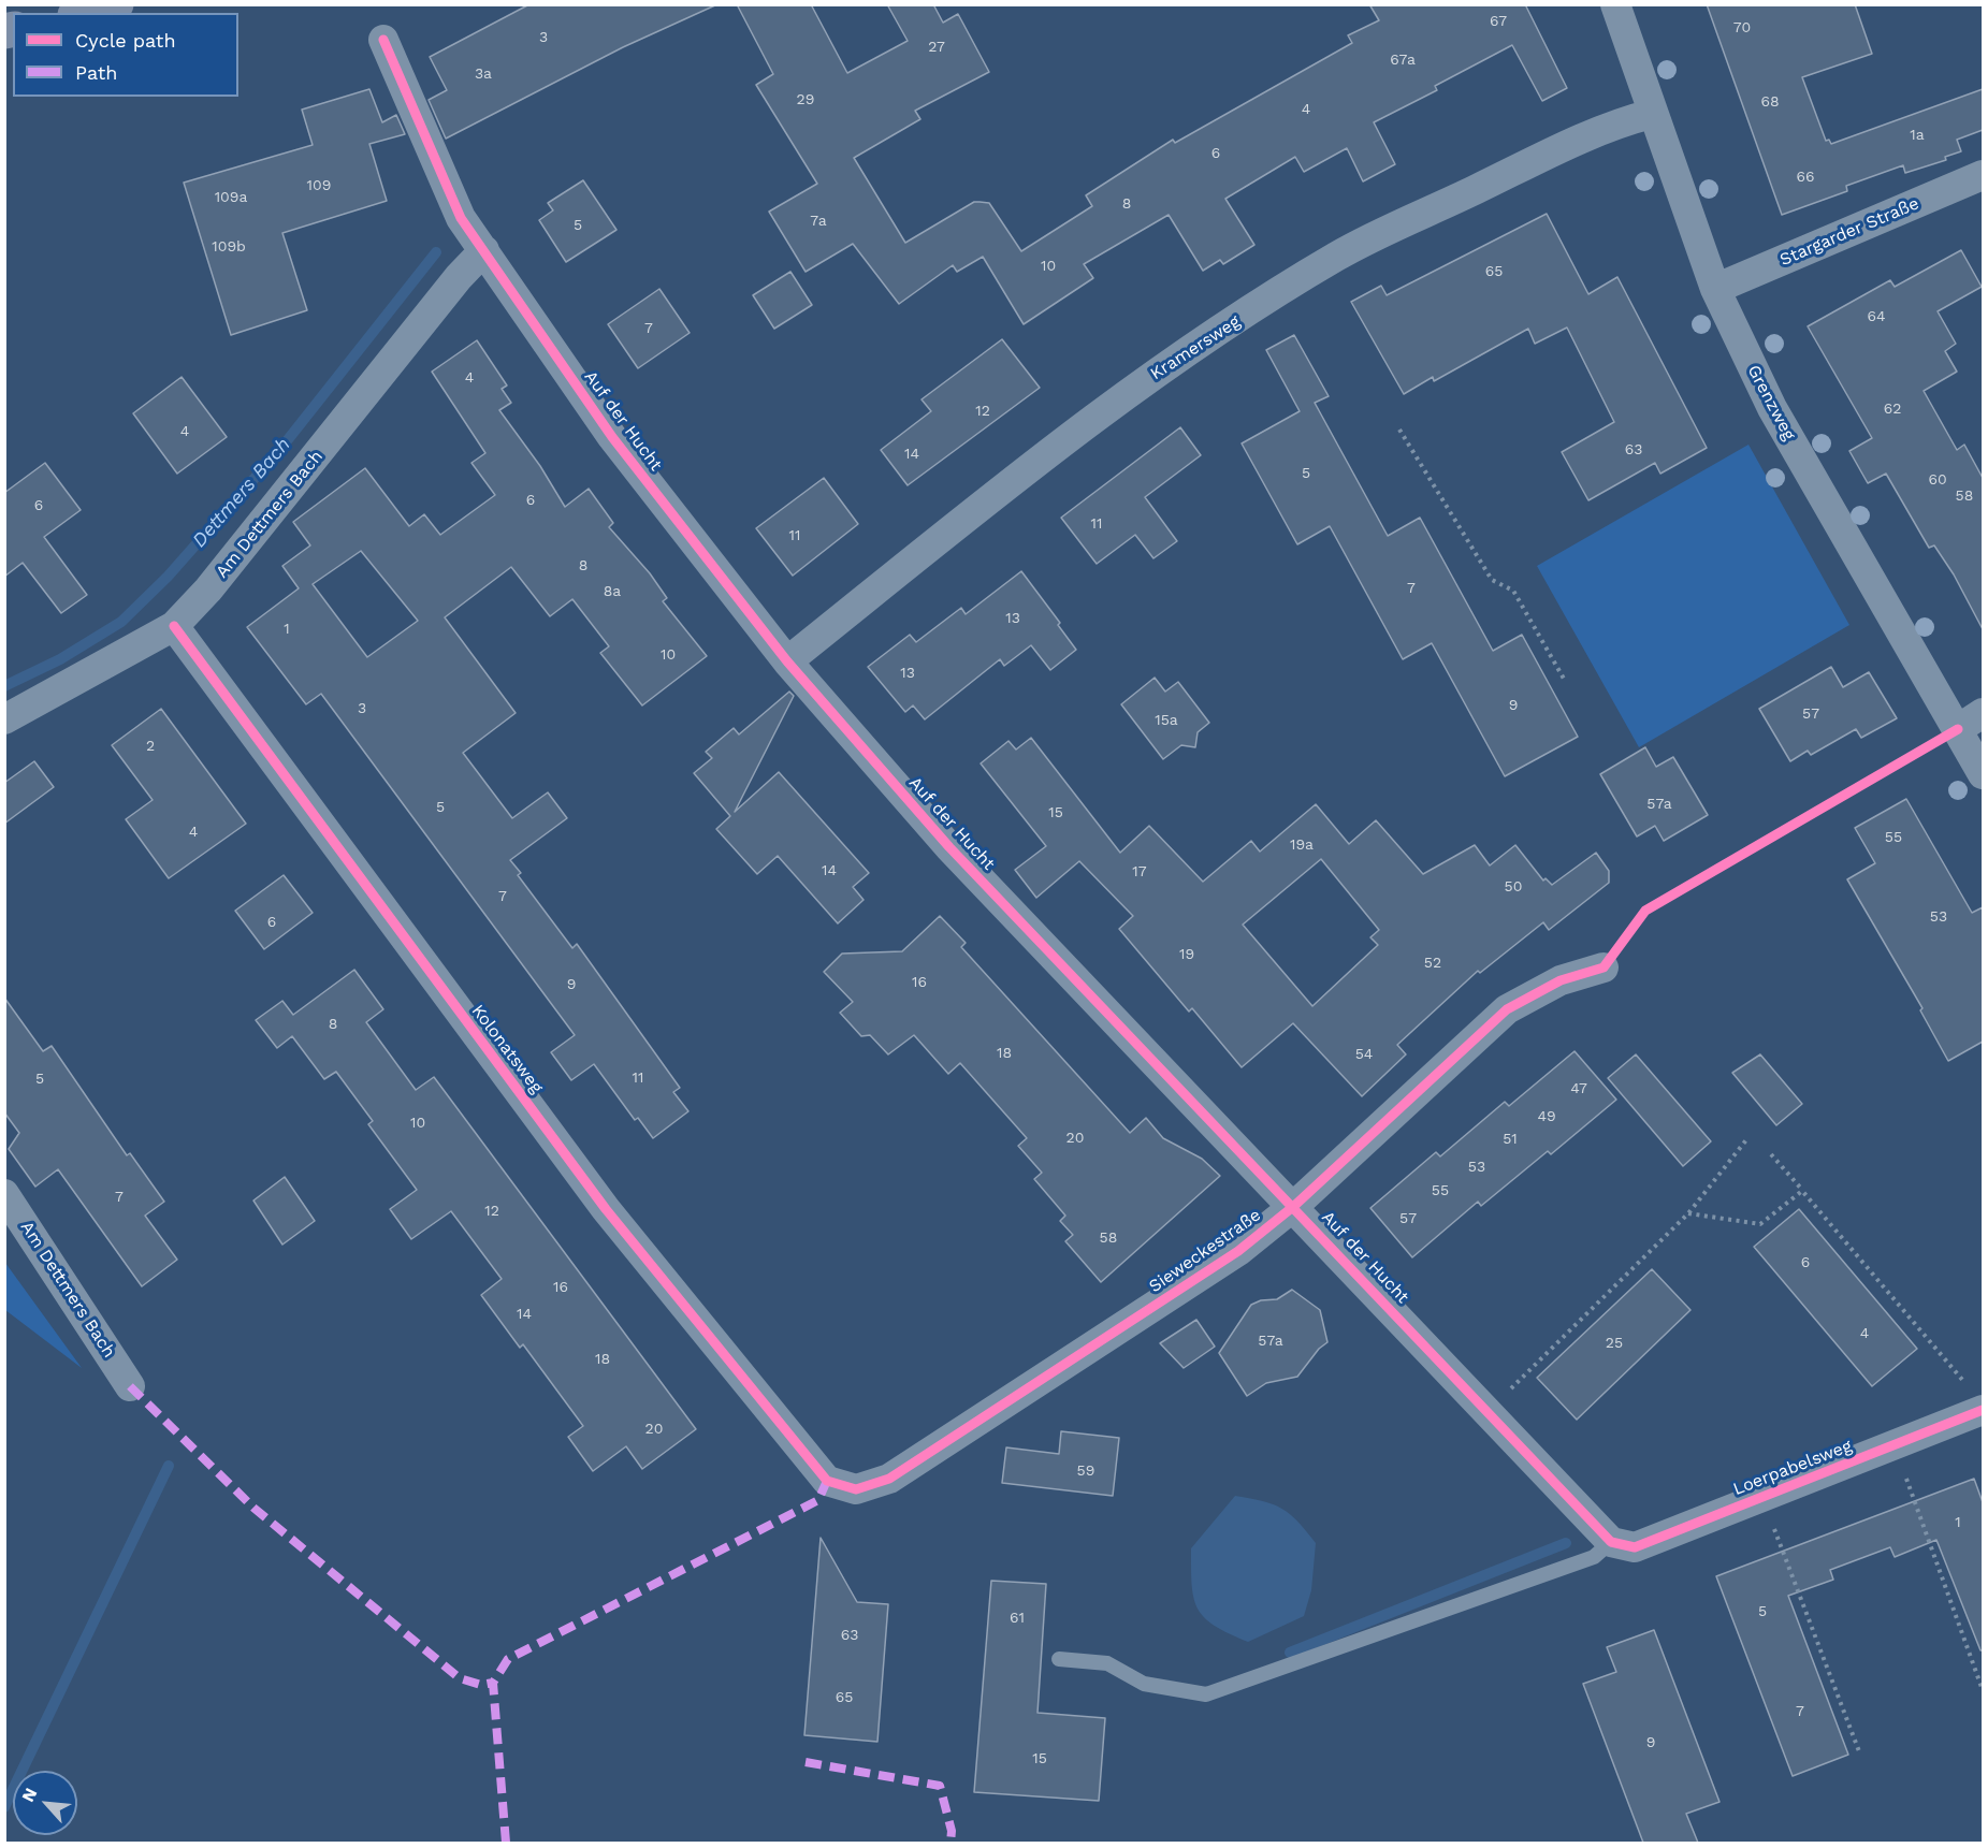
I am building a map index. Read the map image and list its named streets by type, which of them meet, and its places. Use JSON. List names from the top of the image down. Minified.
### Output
{"streets":{"street":["Stargarder Straße","Kramersweg","Grenzweg","Auf der Hucht","Am Dettmers Bach","Kolonatsweg","Sieweckestraße","Loerpabelsweg"]},"crossings":[["Stargarder Straße","Grenzweg"],["Kramersweg","Grenzweg"],["Kramersweg","Auf der Hucht"],["Auf der Hucht","Am Dettmers Bach"],["Auf der Hucht","Sieweckestraße"],["Auf der Hucht","Loerpabelsweg"],["Am Dettmers Bach","Kolonatsweg"],["Kolonatsweg","Sieweckestraße"]],"water":["Dettmers Bach"],"house_numbers":["67","70","3","27","67a","3a","29","68","4","1a","6","66","109","109a","8","7a","5","109b","10","65","64","7","4","62","12","4","63","14","5","60","58","6","6","11","11","8","7","8a","13","1","10","13","9","3","57","15a","2","57a","5","15","4","55","19a","14","17","50","7","53","6","19","52","16","9","8","18","54","11","5","47","49","10","20","51","53","55","7","12","57","58","6","16","14","4","57a","25","18","20","59","1","5","61","63","65","7","9","15"],"legend":["Cycle path","Path"],"north":"top left"}
